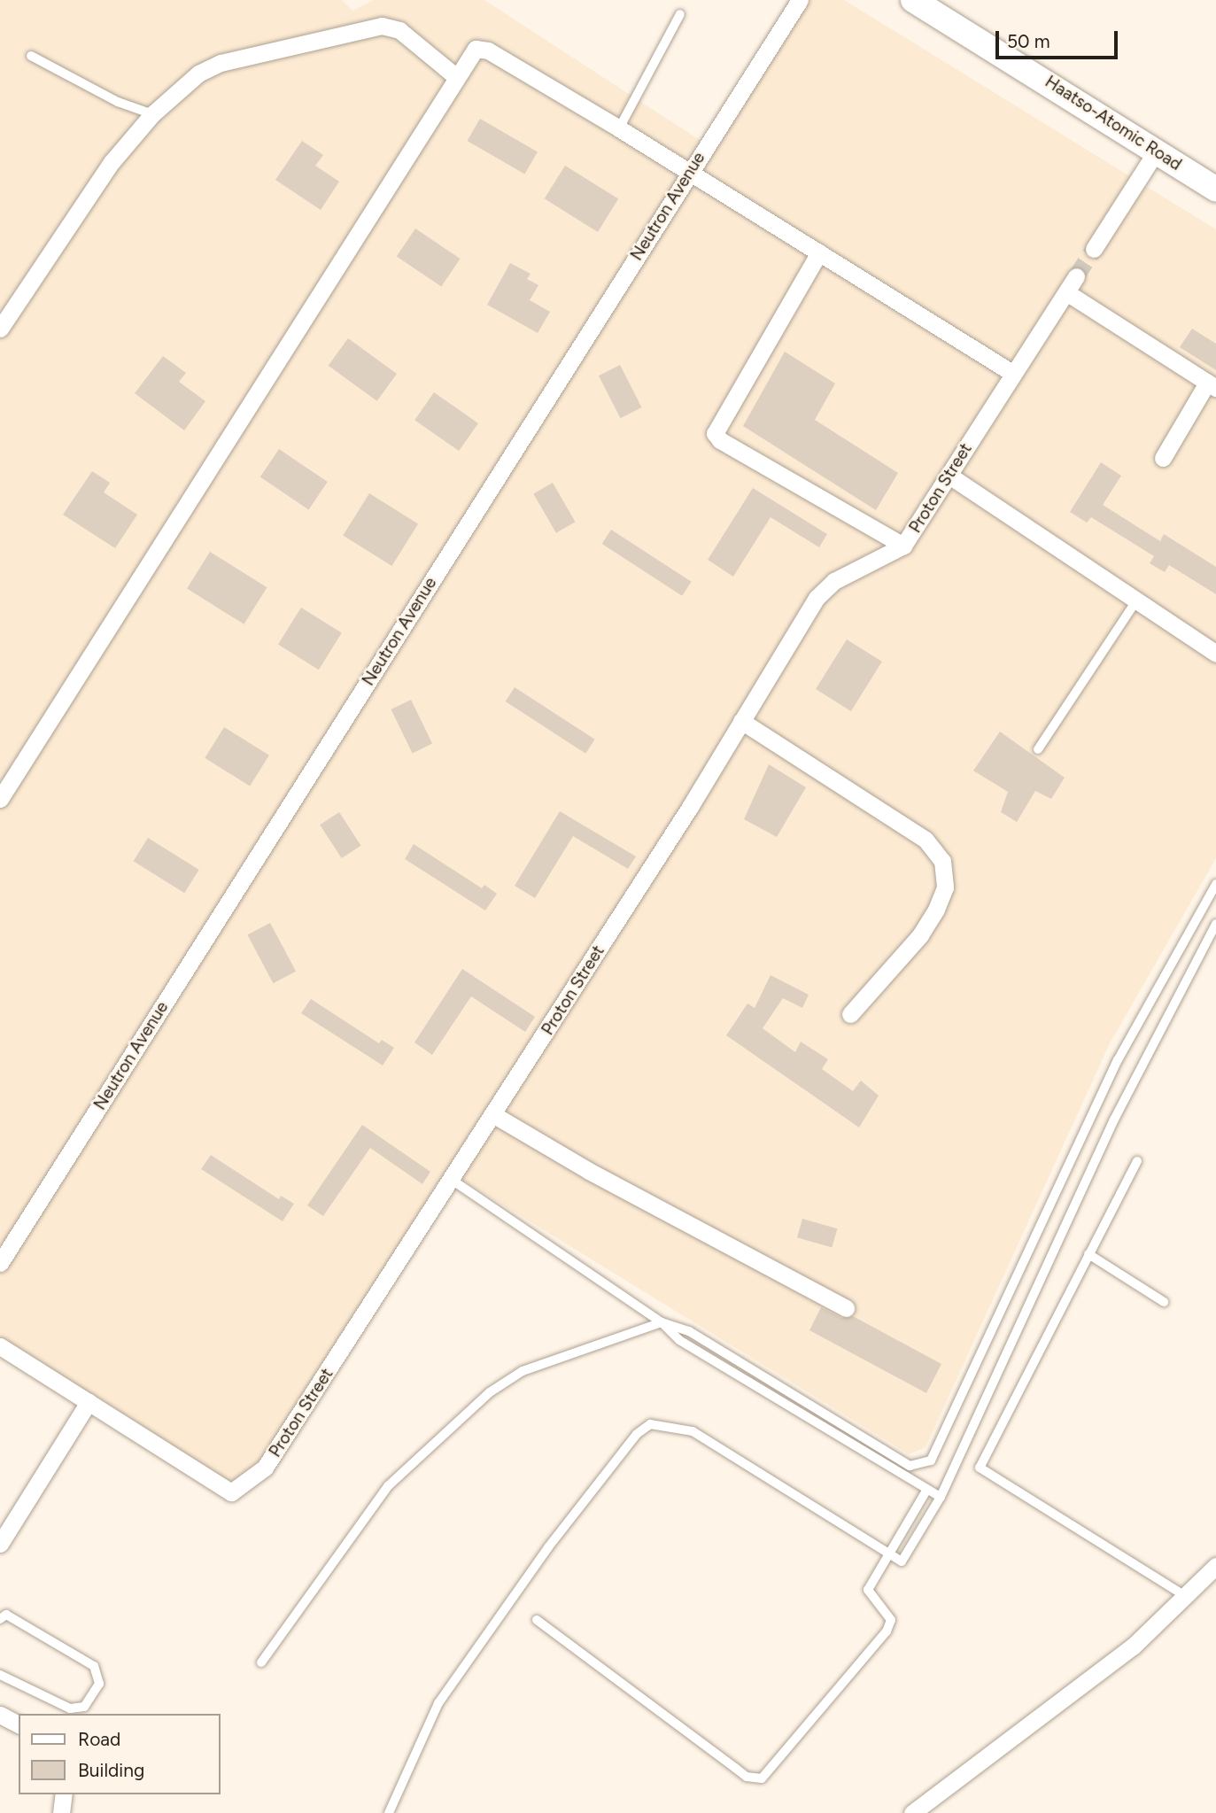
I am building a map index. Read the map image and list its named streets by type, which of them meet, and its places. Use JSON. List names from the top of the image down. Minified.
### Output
{"streets":{"main road":["Haatso-Atomic Road"],"street":["Neutron Avenue","Proton Street"]},"legend":["Road","Building"],"scale_bar":"50 m"}
